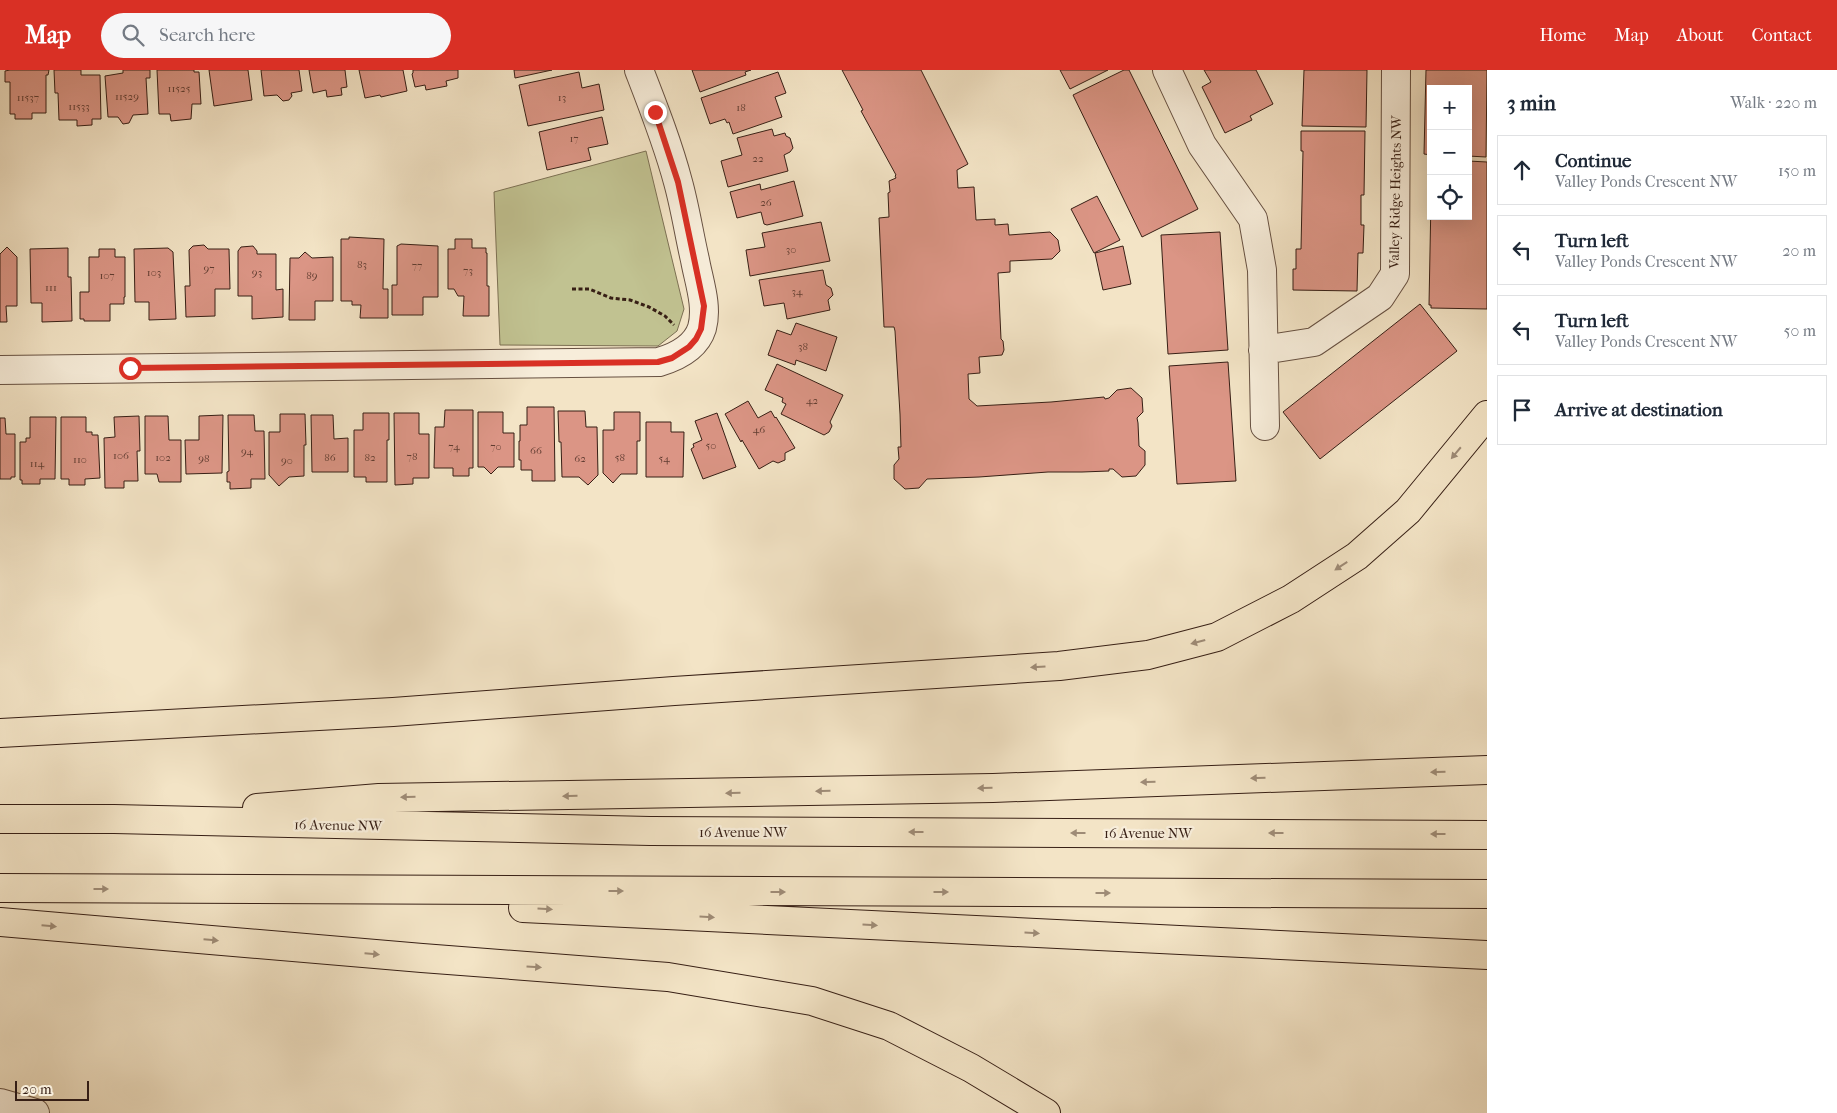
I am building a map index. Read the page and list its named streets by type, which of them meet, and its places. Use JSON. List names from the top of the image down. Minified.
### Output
{"streets":{"highway":["16 Avenue NW"],"street":["Valley Ridge Heights NW"]},"house_numbers":["11525","11529","11537","13","11533","18","17","22","26","30","83","77","97","73","103","93","107","89","111","34","38","42","46","50","74","70","66","94","106","78","102","86","82","58","98","62","54","110","90","114"],"scale_bar":"20 m","page":{"header":"Map","search":"Search here","nav":["Home","Map","About","Contact"],"heading":["3 min","Walk · 220 m"],"map_buttons":["+","−"],"list":[["Continue","Valley Ponds Crescent NW","150 m"],["Turn left","Valley Ponds Crescent NW","20 m"],["Turn left","Valley Ponds Crescent NW","50 m"],"Arrive at destination"],"scale":"20 m"}}
